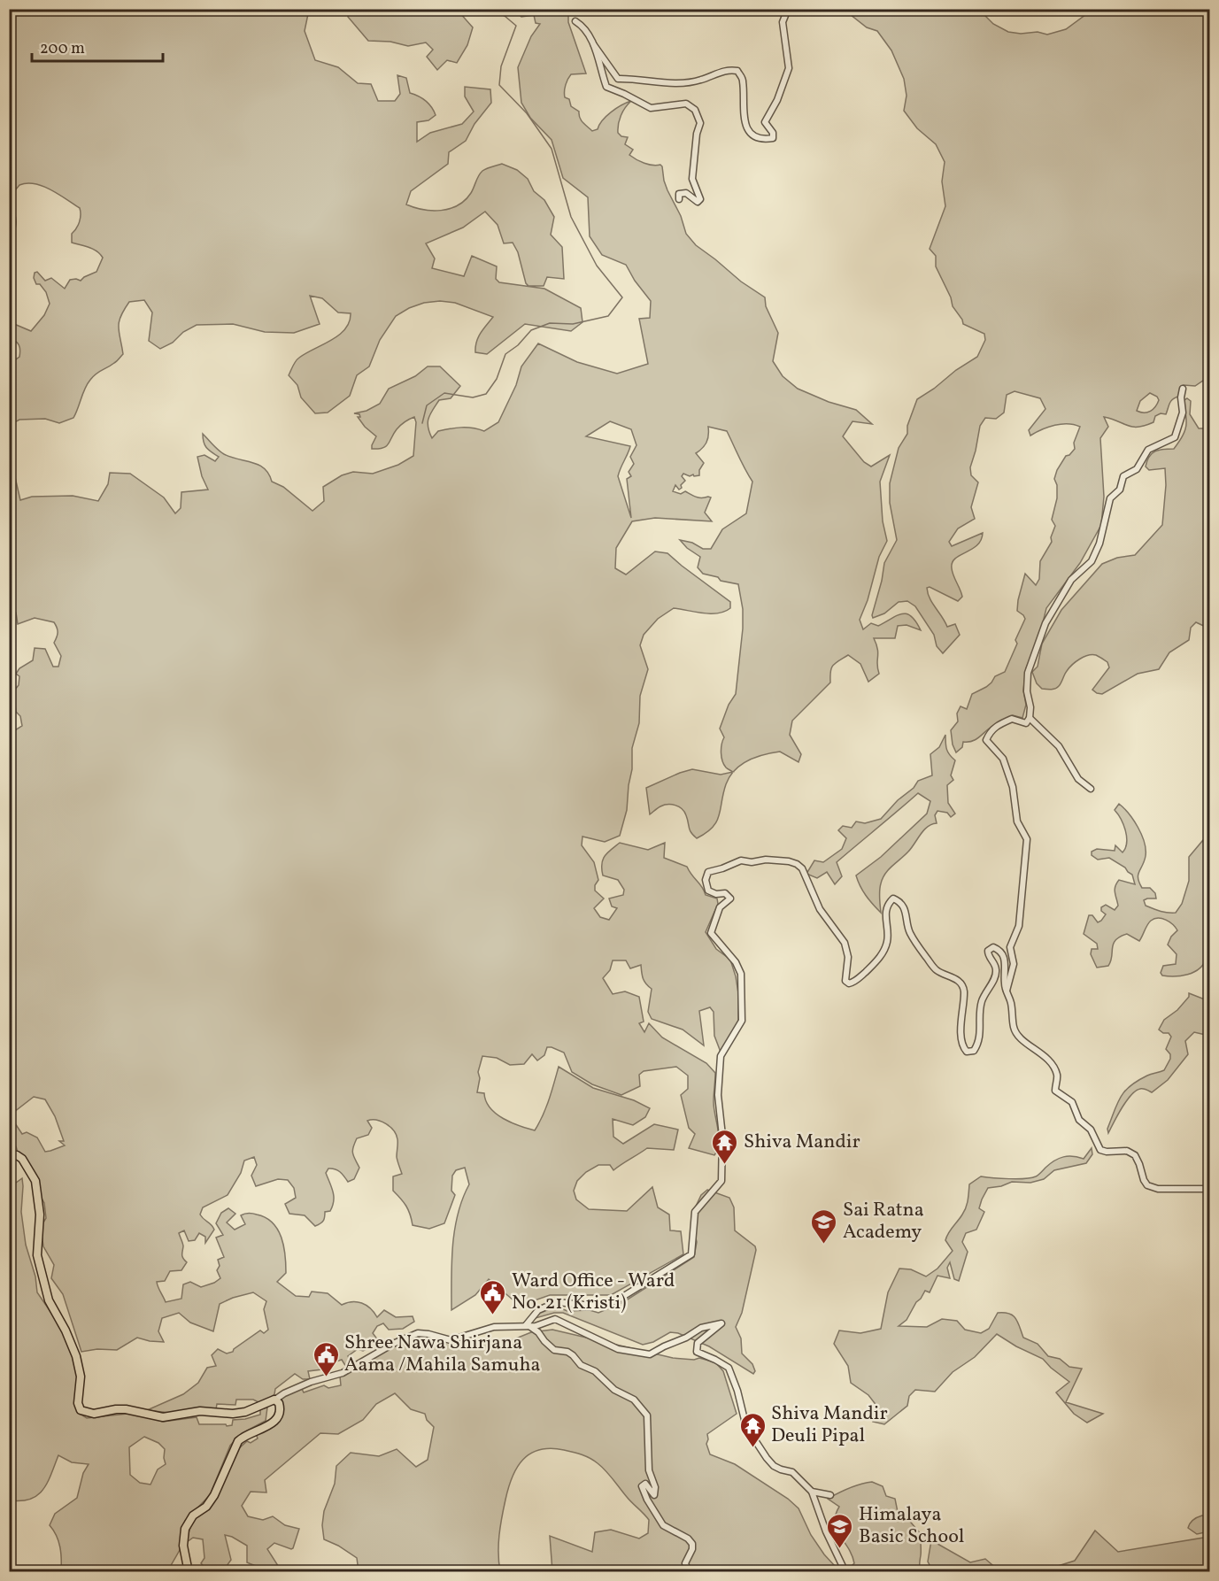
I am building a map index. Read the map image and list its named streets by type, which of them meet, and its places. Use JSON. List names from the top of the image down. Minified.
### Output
{"places":{"temple":["Shiva Mandir","Shiva Mandir Deuli Pipal"],"school or university":["Sai Ratna Academy","Himalaya Basic School"],"public building":["Ward Office - Ward No. 21 (Kristi)","Shree Nawa Shirjana Aama /Mahila Samuha"]},"scale_bar":"200 m"}
